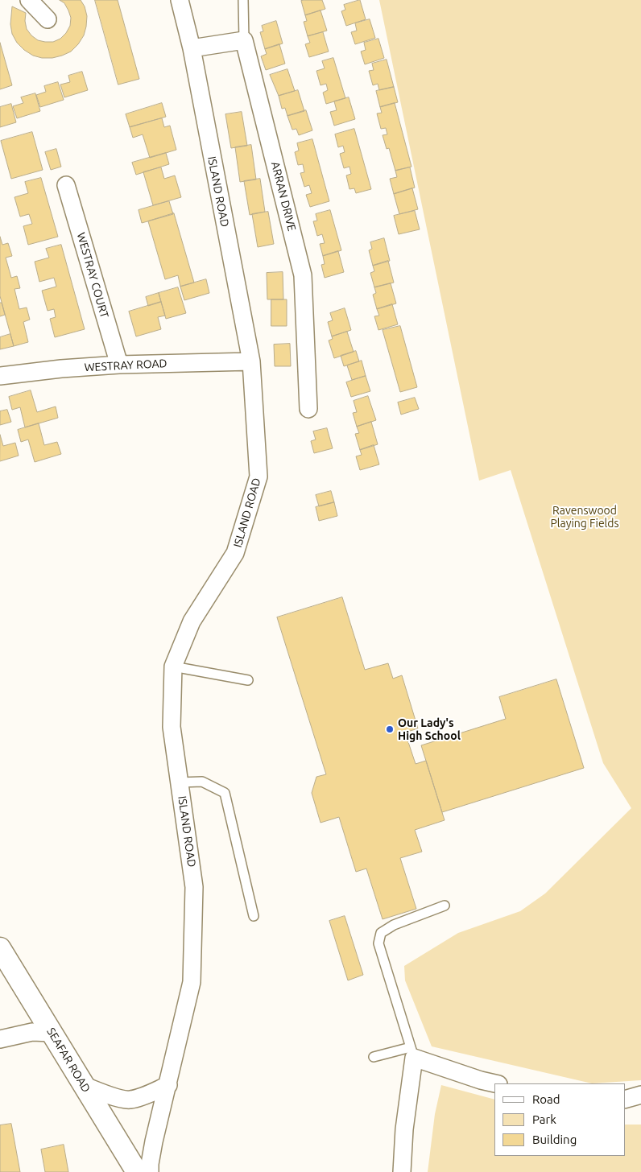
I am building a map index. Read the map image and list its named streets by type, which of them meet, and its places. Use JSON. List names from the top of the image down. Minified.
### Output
{"streets":{"street":["ISLAND ROAD","ARRAN DRIVE","WESTRAY COURT","WESTRAY ROAD","SEAFAR ROAD"]},"crossings":[["ISLAND ROAD","WESTRAY ROAD"],["WESTRAY COURT","WESTRAY ROAD"]],"parks":["Ravenswood Playing Fields"],"places":["Our Lady's High School"],"legend":["Road","Park","Building"]}
